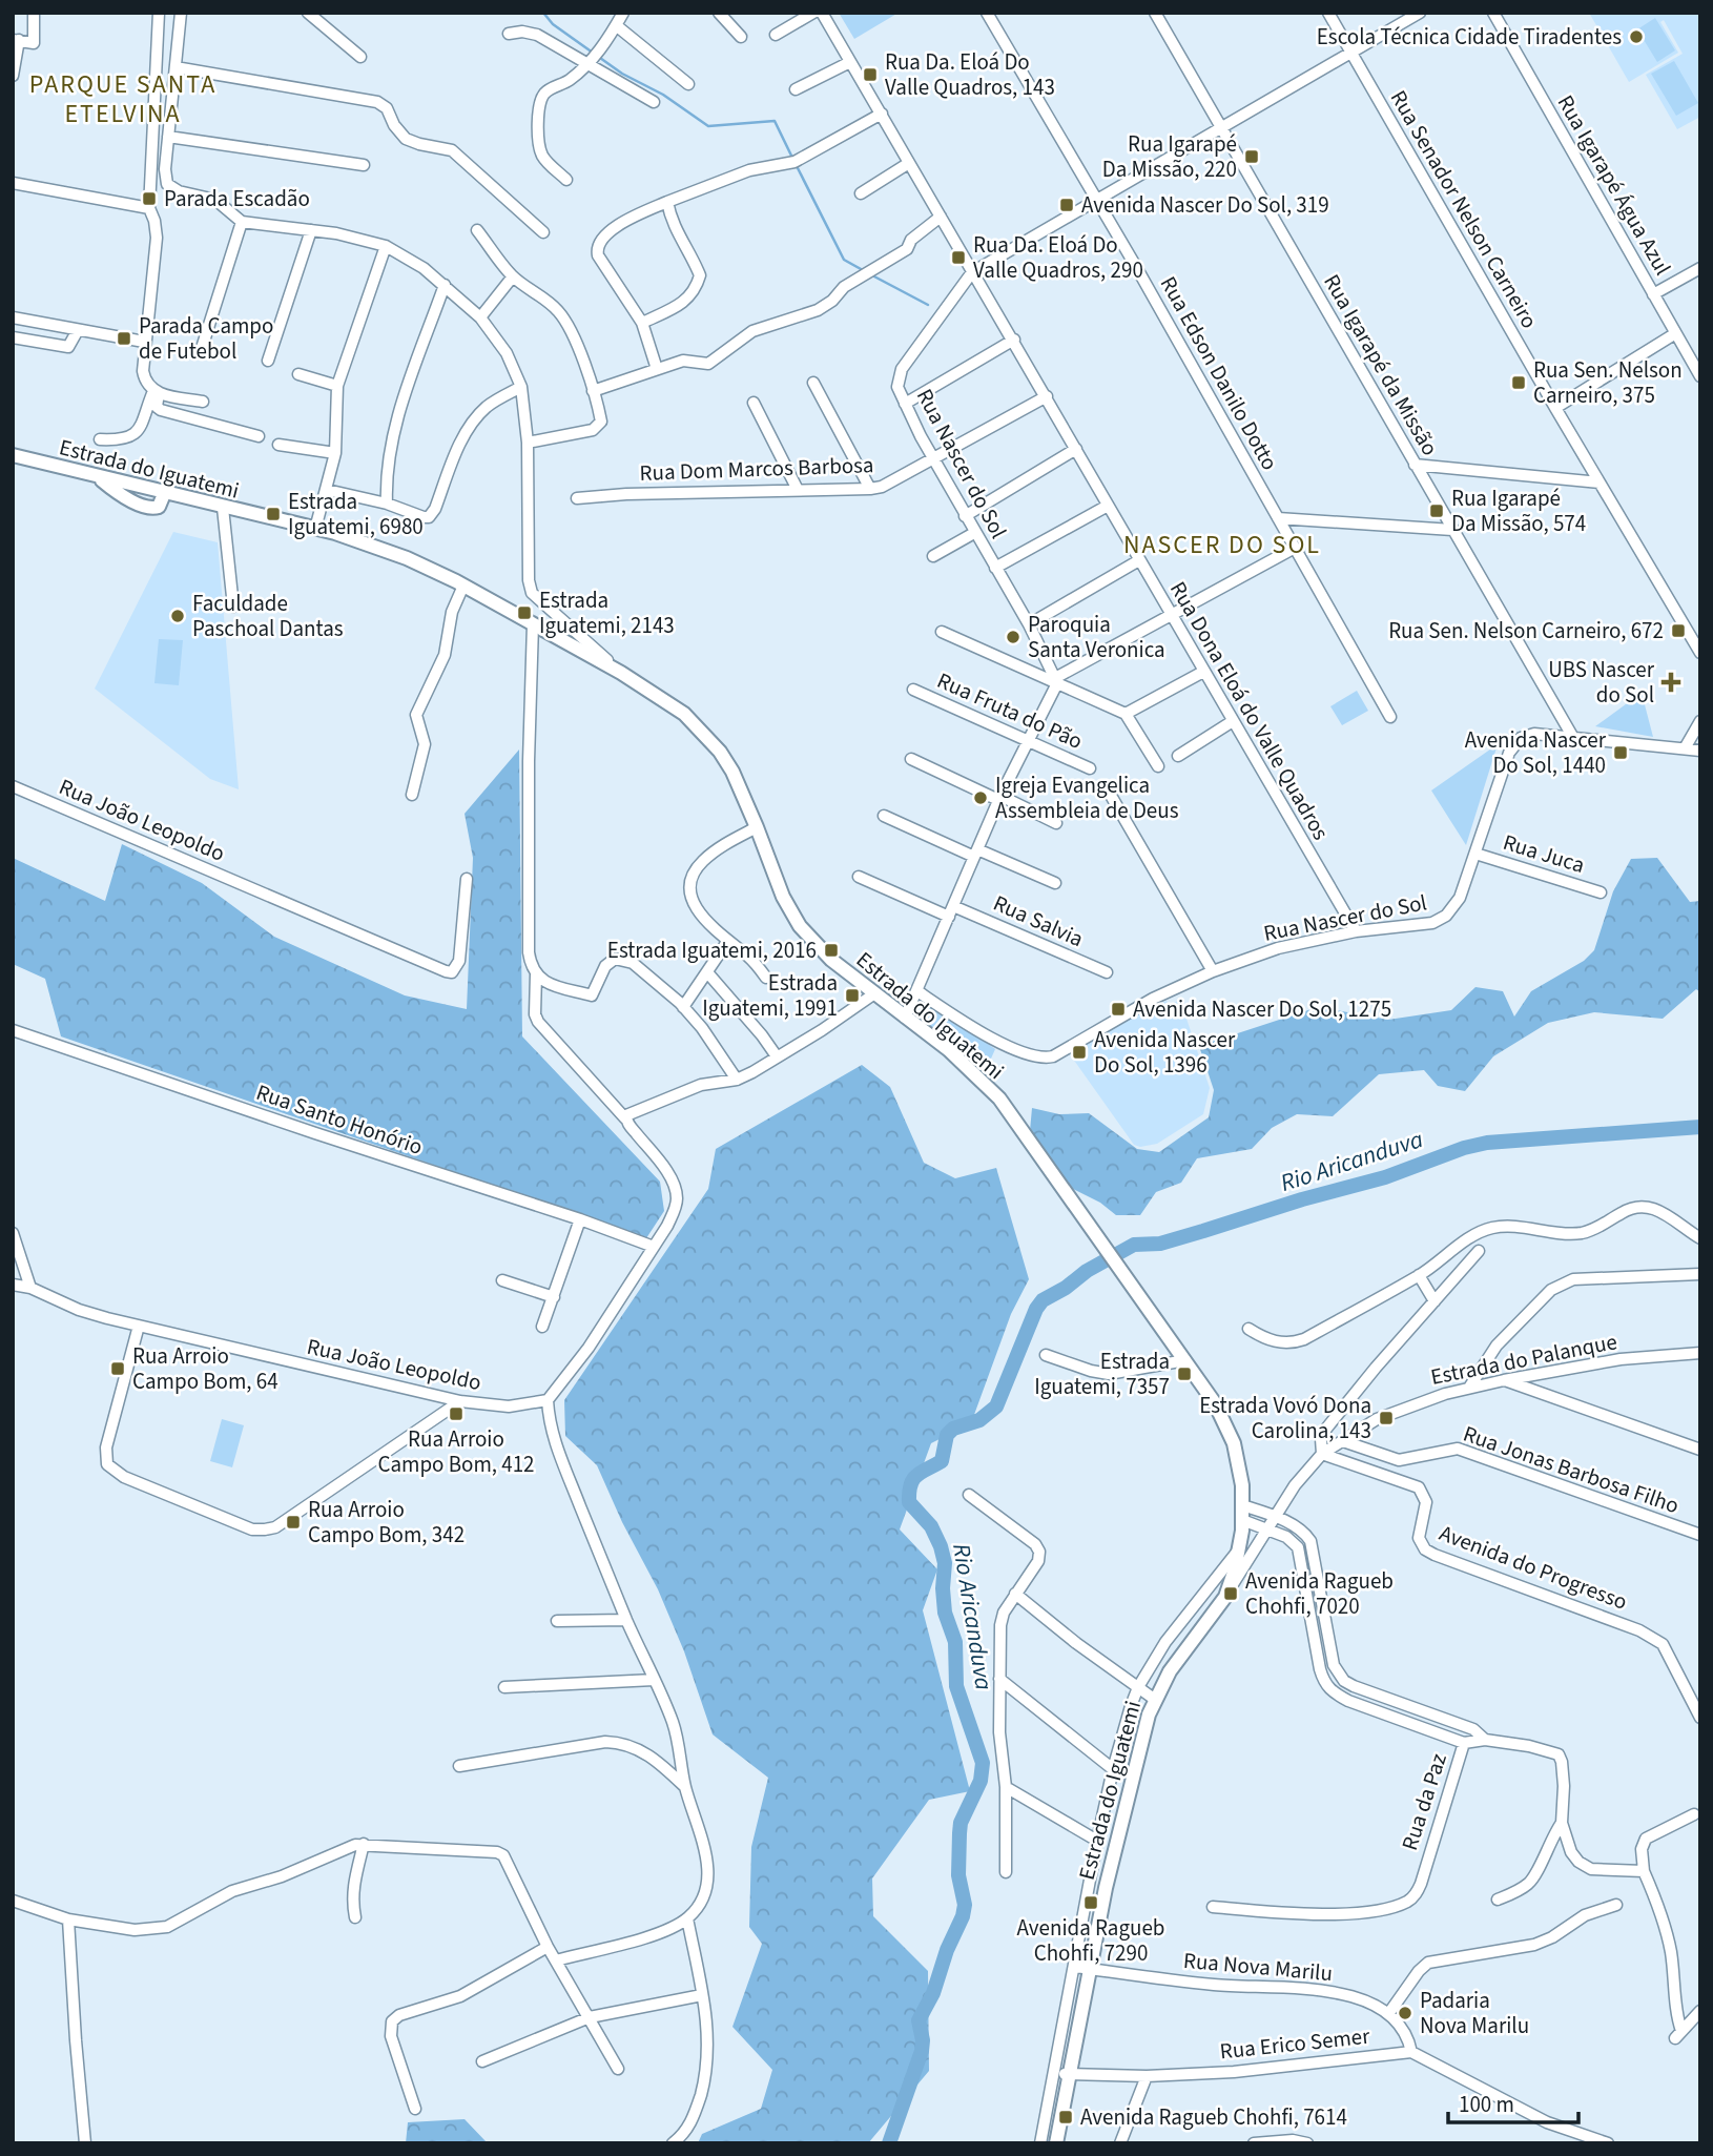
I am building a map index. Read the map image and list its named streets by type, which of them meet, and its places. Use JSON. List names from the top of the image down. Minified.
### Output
{"streets":{"main road":["Estrada do Iguatemi"],"street":["Rua Igarapé Água Azul","Rua Senador Nelson Carneiro","Rua Igarapé da Missão","Rua Edson Danilo Dotto","Rua Nascer do Sol","Rua Dom Marcos Barbosa","Rua Fruta do Pão","Rua Dona Eloá do Valle Quadros","Rua João Leopoldo","Rua Juca","Rua Salvia","Rua Santo Honório","Estrada do Palanque","Rua Jonas Barbosa Filho","Avenida do Progresso","Rua da Paz","Rua Nova Marilu","Rua Erico Semer"]},"crossings":[["Rua Senador Nelson Carneiro","Rua Nascer do Sol"],["Rua Igarapé da Missão","Rua Nascer do Sol"],["Rua Edson Danilo Dotto","Rua Nascer do Sol"],["Rua Nascer do Sol","Rua Dom Marcos Barbosa"],["Rua Nascer do Sol","Rua Dona Eloá do Valle Quadros"],["Rua Nascer do Sol","Rua Juca"],["Estrada do Iguatemi","Estrada do Palanque"],["Estrada do Iguatemi","Rua Nova Marilu"],["Estrada do Iguatemi","Rua Erico Semer"],["Rua Dom Marcos Barbosa","Rua Dona Eloá do Valle Quadros"],["Estrada do Palanque","Rua Jonas Barbosa Filho"],["Estrada do Palanque","Avenida do Progresso"]],"districts":["PARQUE SANTA ETELVINA","NASCER DO SOL"],"water":["Rio Aricanduva"],"places":{"other":["Escola Técnica Cidade Tiradentes","Faculdade Paschoal Dantas","Paroquia Santa Veronica","Igreja Evangelica Assembleia de Deus","Padaria Nova Marilu"],"transit":["Rua Da. Eloá Do Valle Quadros, 143","Rua Igarapé Da Missão, 220","Parada Escadão","Avenida Nascer Do Sol, 319","Rua Da. Eloá Do Valle Quadros, 290","Parada Campo de Futebol","Rua Sen. Nelson Carneiro, 375","Rua Igarapé Da Missão, 574","Estrada Iguatemi, 6980","Estrada Iguatemi, 2143","Rua Sen. Nelson Carneiro, 672","Avenida Nascer Do Sol, 1440","Estrada Iguatemi, 2016","Estrada Iguatemi, 1991","Avenida Nascer Do Sol, 1275","Avenida Nascer Do Sol, 1396","Rua Arroio Campo Bom, 64","Estrada Iguatemi, 7357","Rua Arroio Campo Bom, 412","Estrada Vovó Dona Carolina, 143","Rua Arroio Campo Bom, 342","Avenida Ragueb Chohfi, 7020","Avenida Ragueb Chohfi, 7290","Avenida Ragueb Chohfi, 7614"],"health":["UBS Nascer do Sol"]},"scale_bar":"100 m"}
